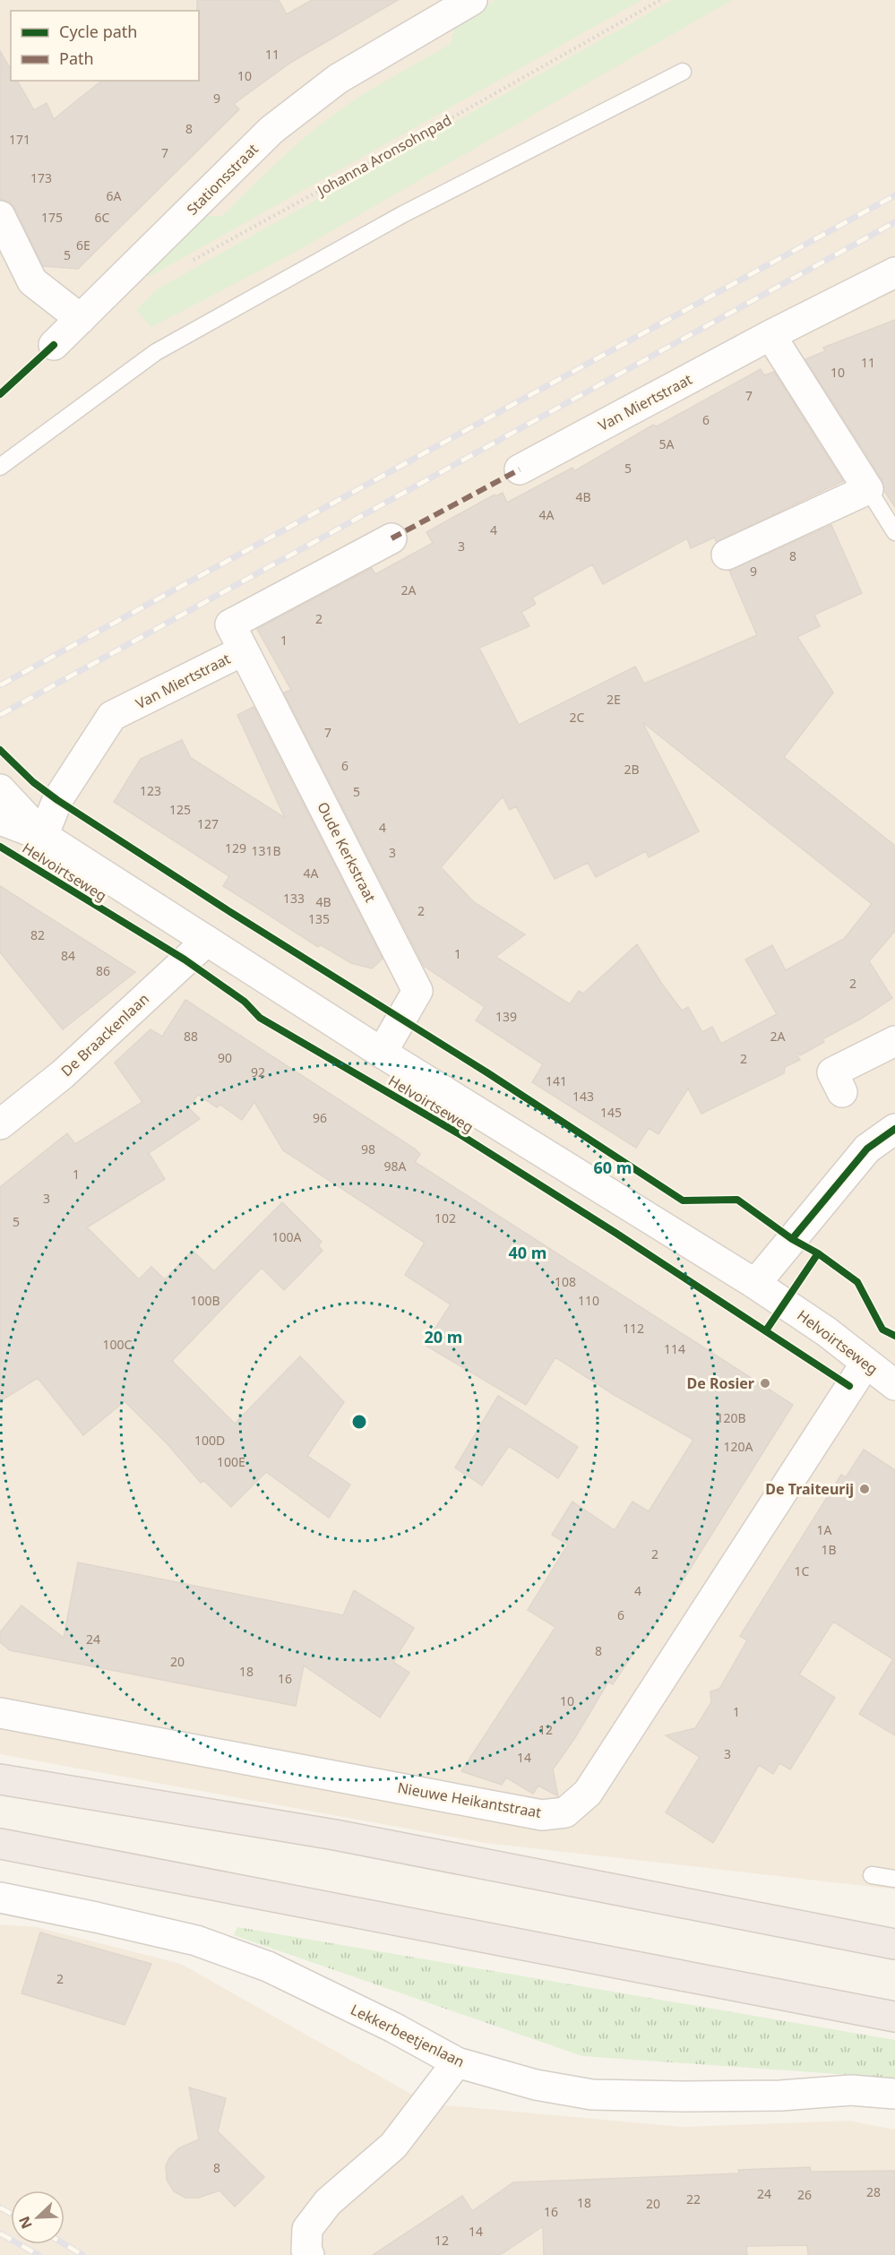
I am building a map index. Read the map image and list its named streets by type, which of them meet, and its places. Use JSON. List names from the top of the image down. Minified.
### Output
{"streets":{"street":["Stationsstraat","Van Miertstraat","Oude Kerkstraat","Helvoirtseweg","De Braackenlaan","Nieuwe Heikantstraat","Lekkerbeetjenlaan"],"path":["Johanna Aronsohnpad"]},"crossings":[["Van Miertstraat","Oude Kerkstraat"],["Van Miertstraat","Helvoirtseweg"],["Oude Kerkstraat","Helvoirtseweg"],["Helvoirtseweg","De Braackenlaan"],["Helvoirtseweg","Nieuwe Heikantstraat"]],"places":["De Rosier","De Traiteurij"],"house_numbers":["11","10","9","8","171","7","173","6A","175","6C","6E","5","11","10","7","6","5A","5","4B","4A","4","3","8","9","2A","2","1","2E","2C","7","6","2B","123","5","125","127","4","129","131B","3","4A","133","4B","2","135","82","1","84","86","2","139","88","2A","90","2","92","141","143","145","96","98","98A","1","3","102","5","100A","108","100B","110","112","100C","114","120B","100D","120A","100E","1A","1B","2","1C","4","6","24","8","20","18","16","10","1","12","3","14","2","8","28","24","26","22","18","20","16","14","12"],"legend":["Cycle path","Path"],"north":"bottom left","rings":["60 m","40 m","20 m"]}
